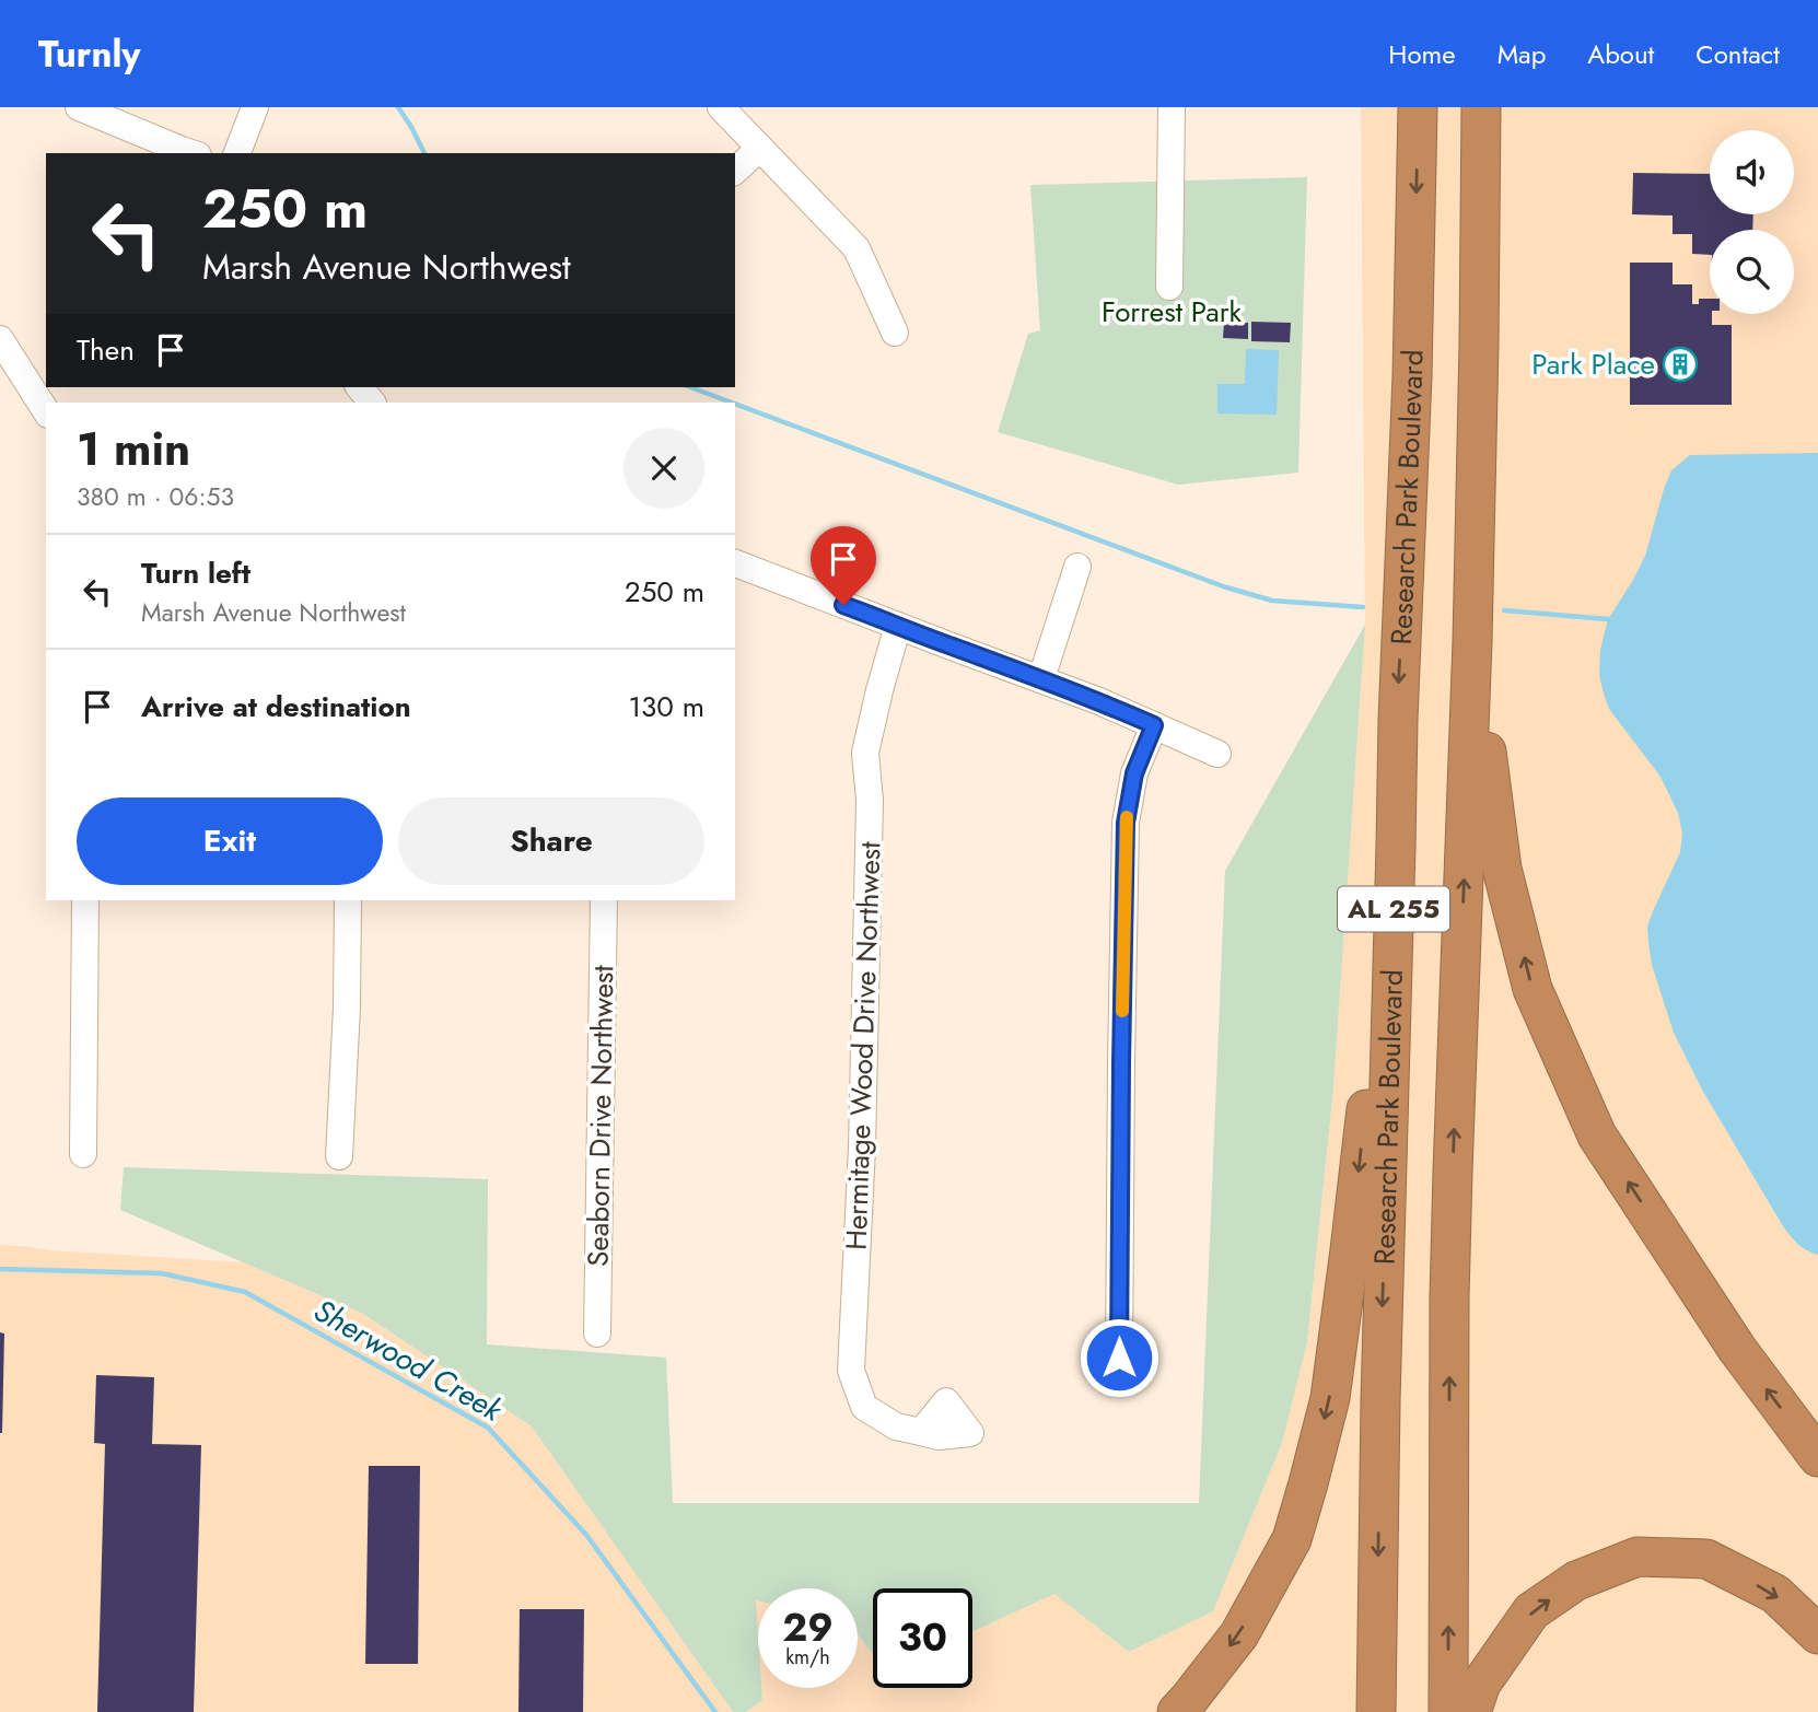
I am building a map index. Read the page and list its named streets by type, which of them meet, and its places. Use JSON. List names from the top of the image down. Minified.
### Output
{"streets":{"highway":["Research Park Boulevard","AL 255"],"street":["Hermitage Wood Drive Northwest","Seaborn Drive Northwest"]},"water":["Sherwood Creek"],"parks":["Forrest Park"],"places":{"building":["Park Place"]},"page":{"header":"Turnly","nav":["Home","Map","About","Contact"],"turn":["250 m","Marsh Avenue Northwest"],"then":"Then","heading":["1 min","380 m · 06:53"],"list":[{"name":"Turn left","note":"Marsh Avenue Northwest","value":"250 m"},{"name":"Arrive at destination","value":"130 m"}],"buttons":["Exit","Share"],"speed":"29 km/h","limit":"30"}}
